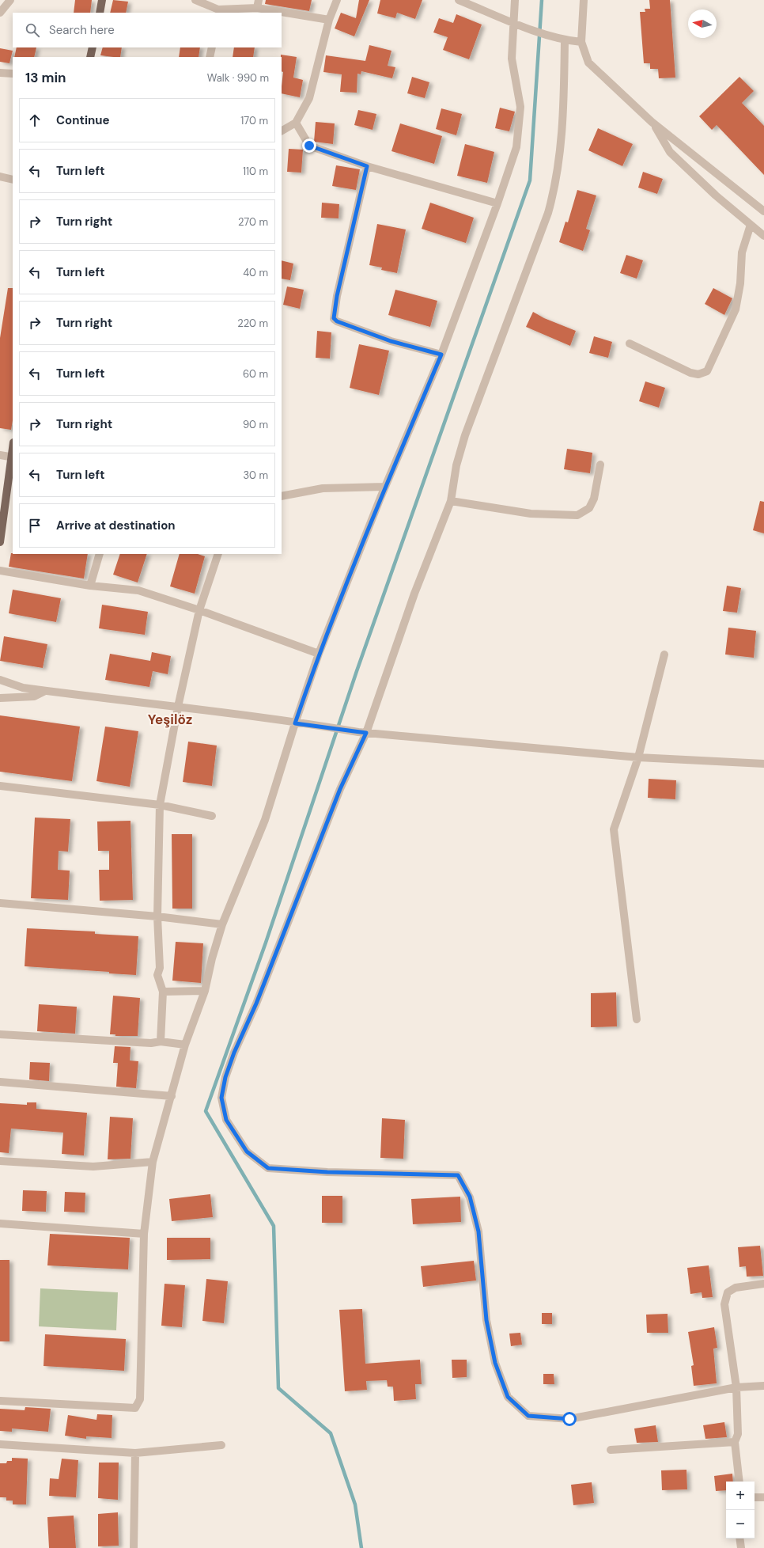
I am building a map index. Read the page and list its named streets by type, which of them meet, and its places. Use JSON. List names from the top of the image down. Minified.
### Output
{"districts":["Yeşilöz"],"north":"left","page":{"search":"Search here","heading":["13 min","Walk · 990 m"],"list":[["Continue","170 m"],["Turn left","110 m"],["Turn right","270 m"],["Turn left","40 m"],["Turn right","220 m"],["Turn left","60 m"],["Turn right","90 m"],["Turn left","30 m"],"Arrive at destination"],"map_buttons":["+","−"]}}
